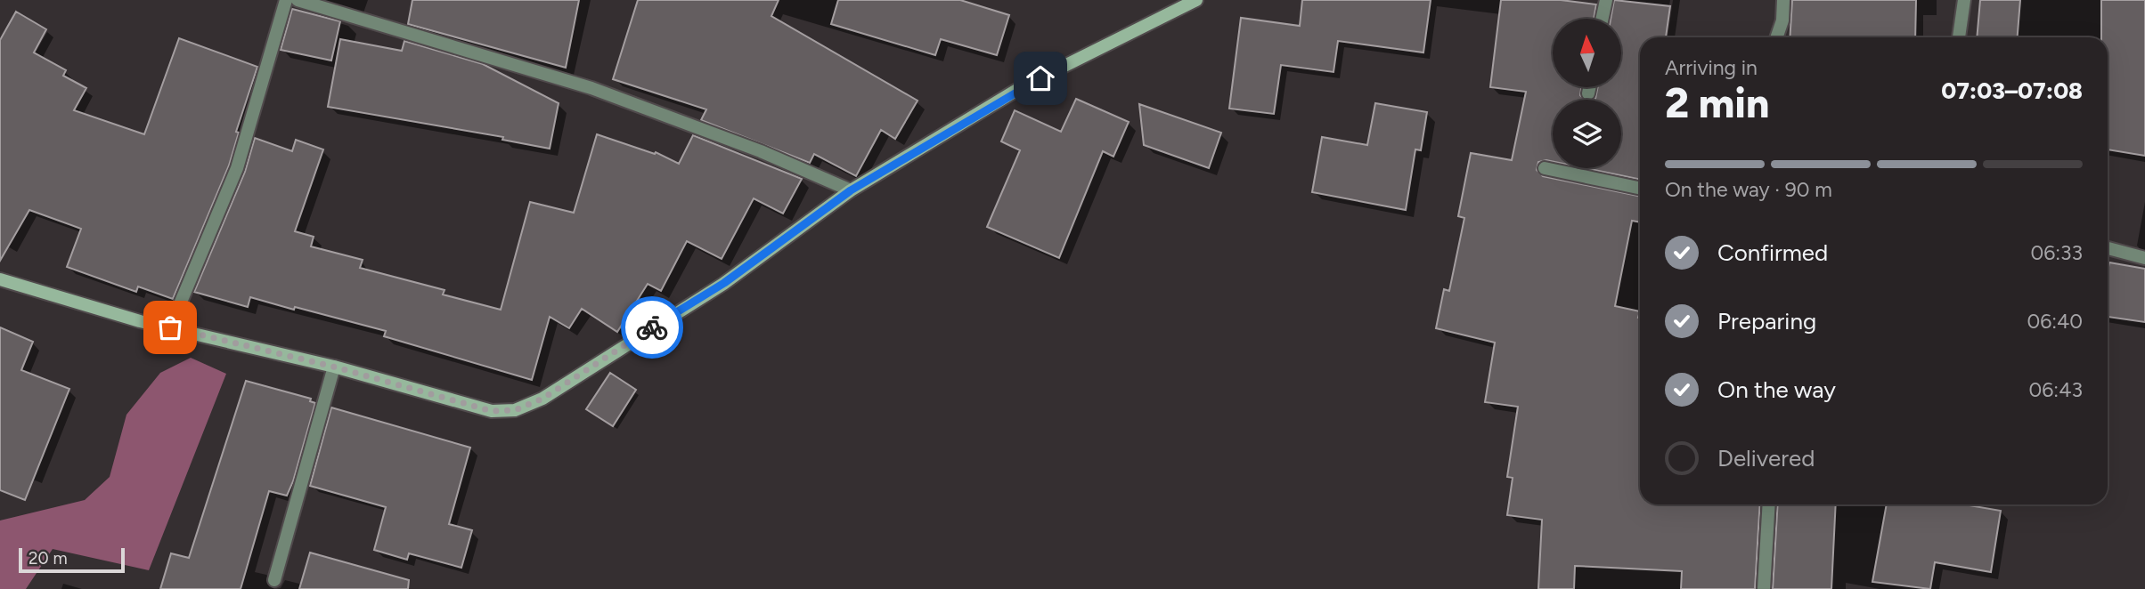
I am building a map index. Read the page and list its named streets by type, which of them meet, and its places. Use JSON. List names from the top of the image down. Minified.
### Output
{"scale_bar":"20 m","north":"top","page":{"heading":["2 min","Arriving in","07:03–07:08"],"bar":"On the way · 90 m","list":[["Confirmed","06:33"],["Preparing","06:40"],["On the way","06:43"],"Delivered"],"scale":"20 m"}}
